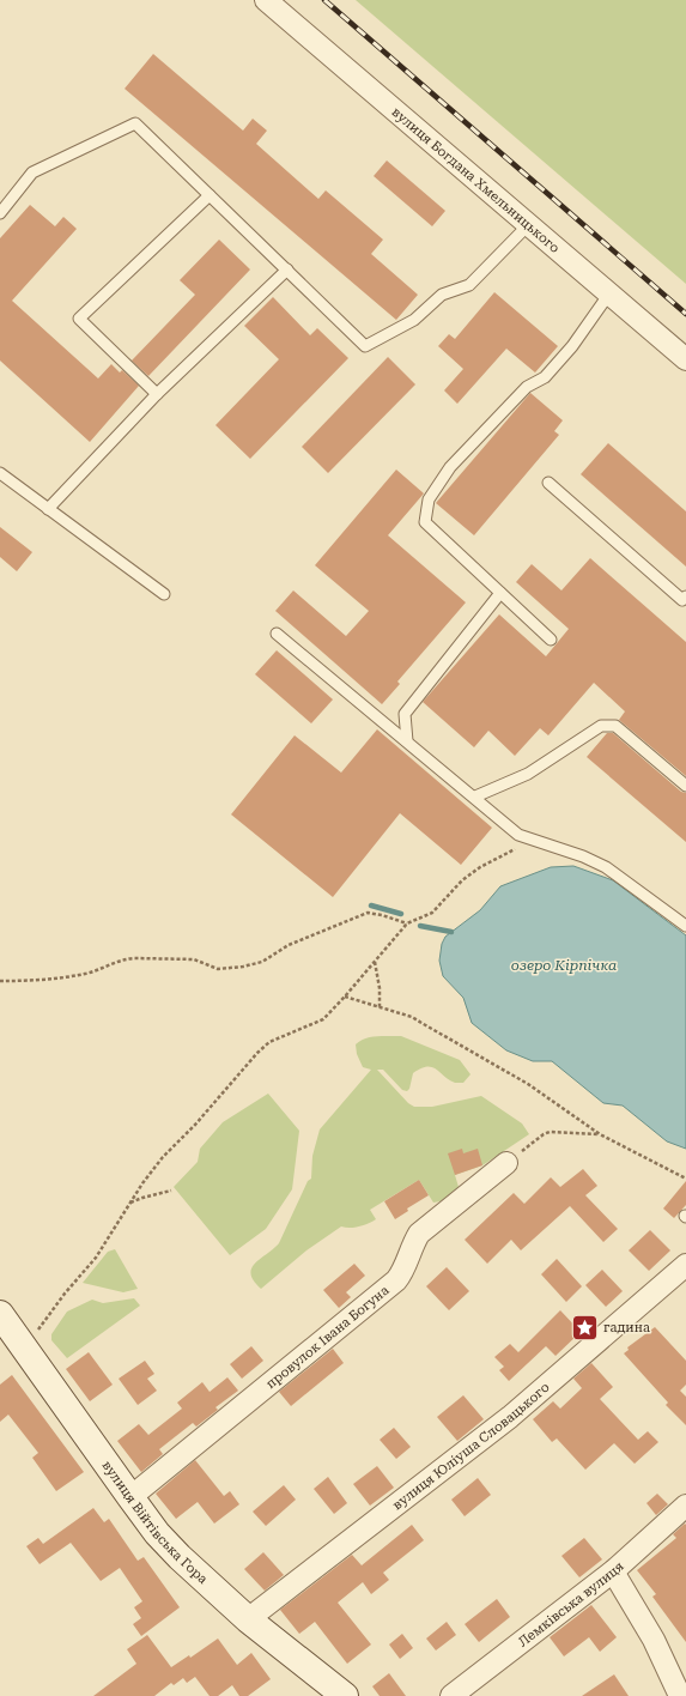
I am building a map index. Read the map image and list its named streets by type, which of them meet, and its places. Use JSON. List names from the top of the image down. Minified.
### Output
{"streets":{"street":["вулиця Богдана Хмельницького","провулок Івана Богуна","вулиця Юліуша Словацького","вулиця Війтівська Гора","Лемківська вулиця"]},"crossings":[["провулок Івана Богуна","вулиця Війтівська Гора"],["вулиця Юліуша Словацького","вулиця Війтівська Гора"]],"water":["озеро Кірпічка"],"places":{"place":["гадина"]}}
